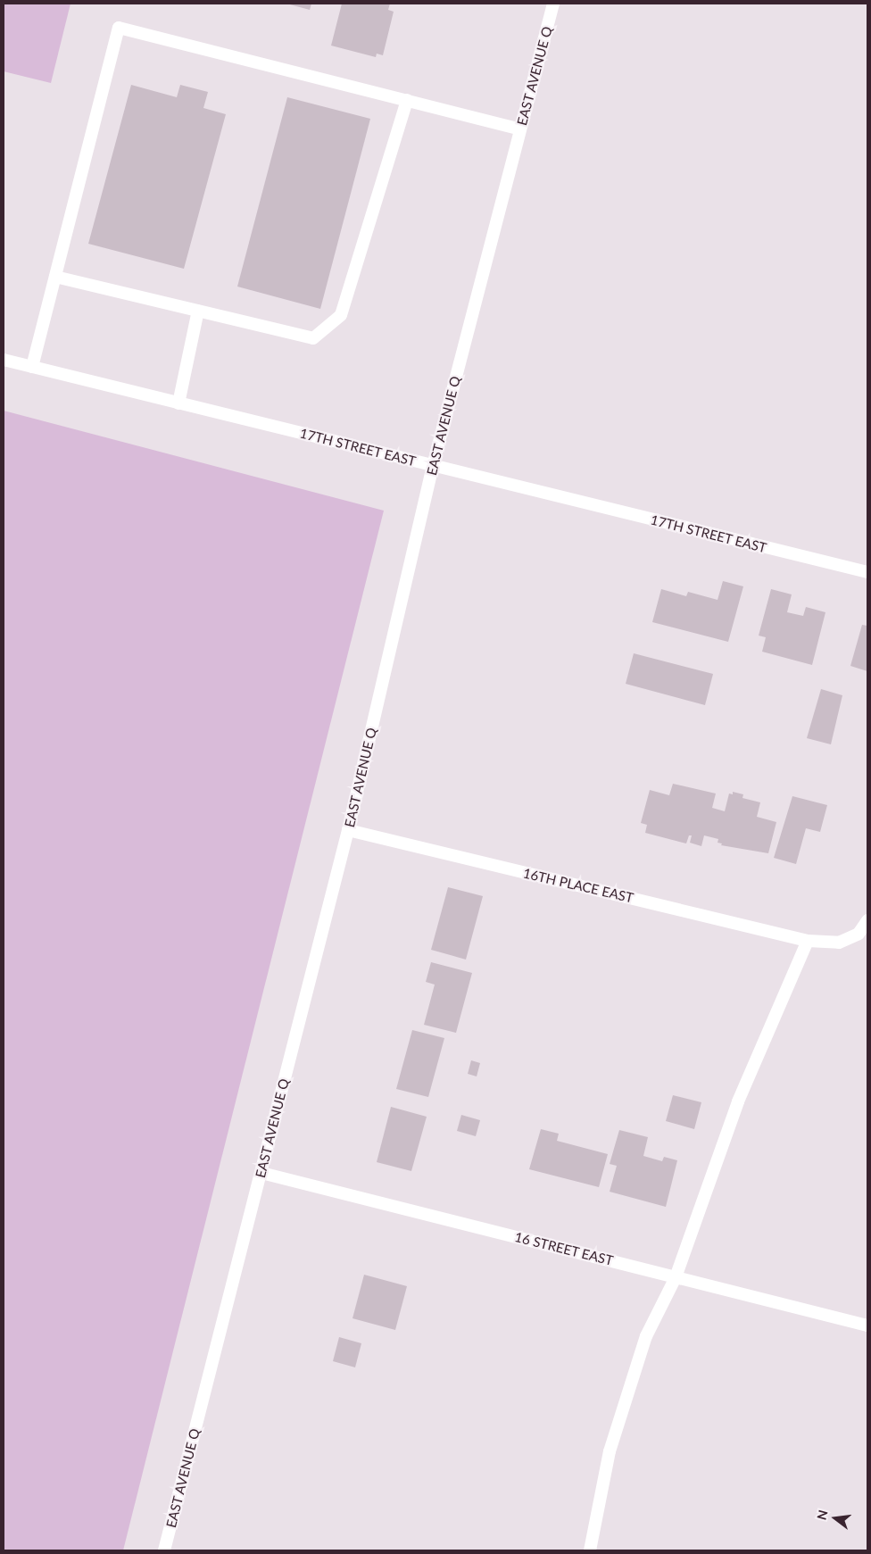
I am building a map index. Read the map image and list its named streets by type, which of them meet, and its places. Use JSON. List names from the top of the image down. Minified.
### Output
{"streets":{"street":["EAST AVENUE Q","17TH STREET EAST","16TH PLACE EAST","16 STREET EAST"]},"crossings":[["EAST AVENUE Q","17TH STREET EAST"],["EAST AVENUE Q","16TH PLACE EAST"],["EAST AVENUE Q","16 STREET EAST"]],"north":"left"}
